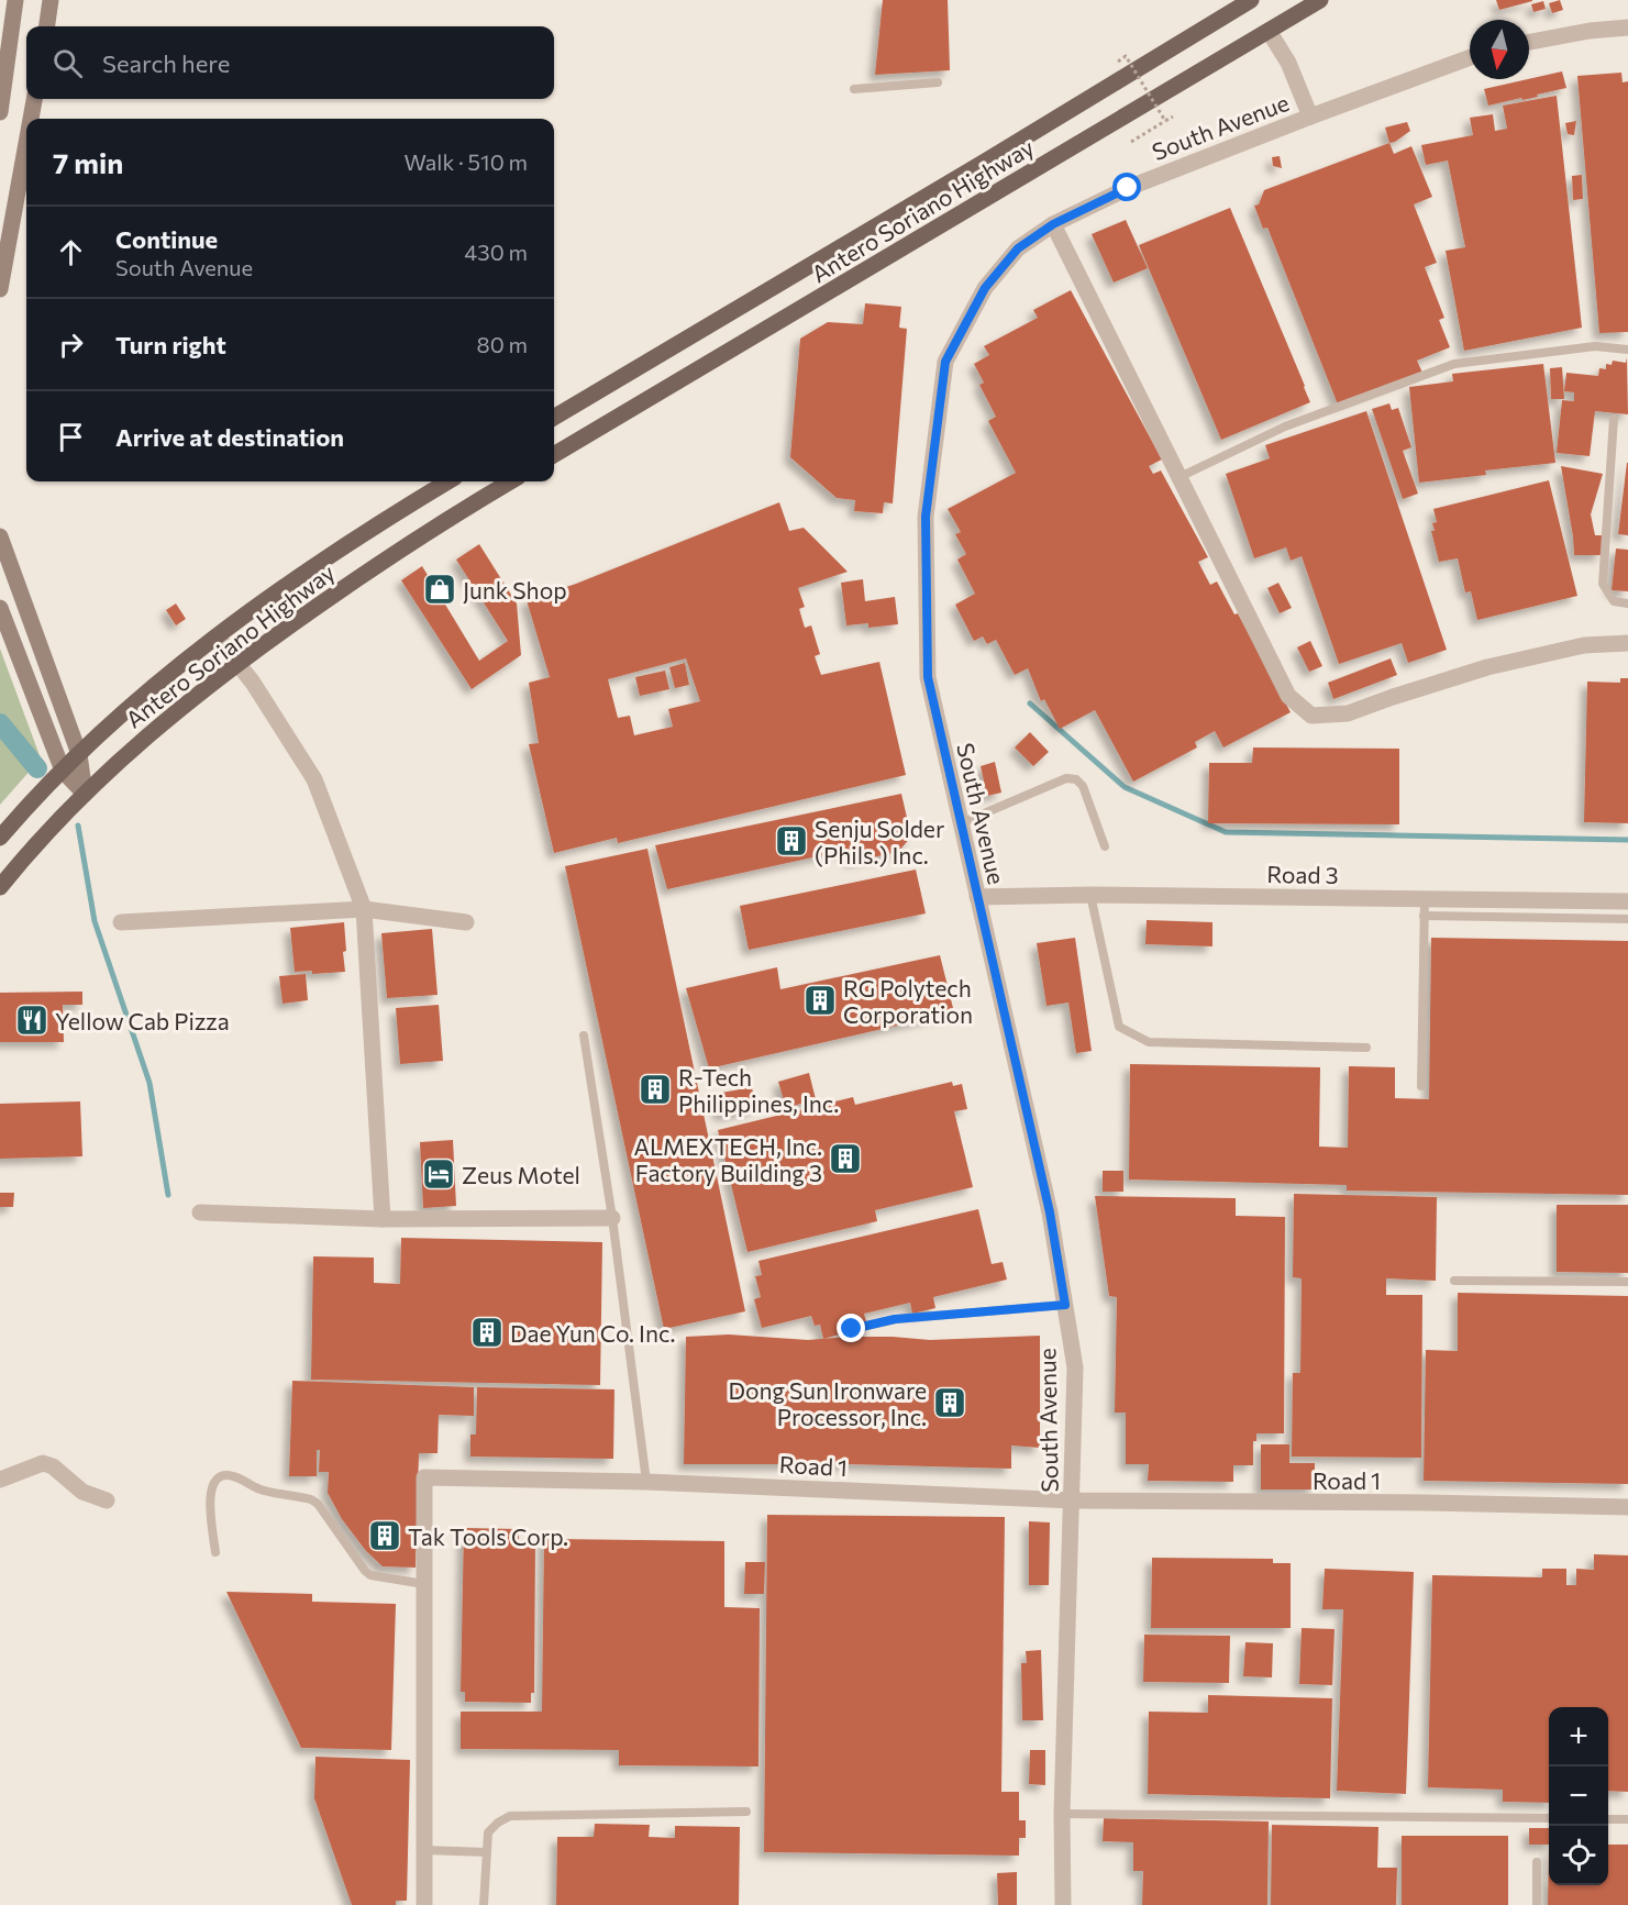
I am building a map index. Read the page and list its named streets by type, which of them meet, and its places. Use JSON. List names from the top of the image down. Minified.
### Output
{"streets":{"main road":["Antero Soriano Highway"],"street":["South Avenue","Road 3","Road 1"]},"crossings":[["South Avenue","Road 3"],["South Avenue","Road 1"]],"places":{"shop":["Junk Shop"],"building":["Senju Solder (Phils.) Inc.","RG Polytech Corporation","R-Tech Philippines, Inc.","ALMEXTECH, Inc. Factory Building 3","Dae Yun Co. Inc.","Dong Sun Ironware Processor, Inc.","Tak Tools Corp."],"restaurant":["Yellow Cab Pizza"],"hotel":["Zeus Motel"]},"north":"bottom","page":{"search":"Search here","heading":["7 min","Walk · 510 m"],"list":[["Continue","South Avenue","430 m"],["Turn right","80 m"],"Arrive at destination"],"map_buttons":["+","−"]}}
